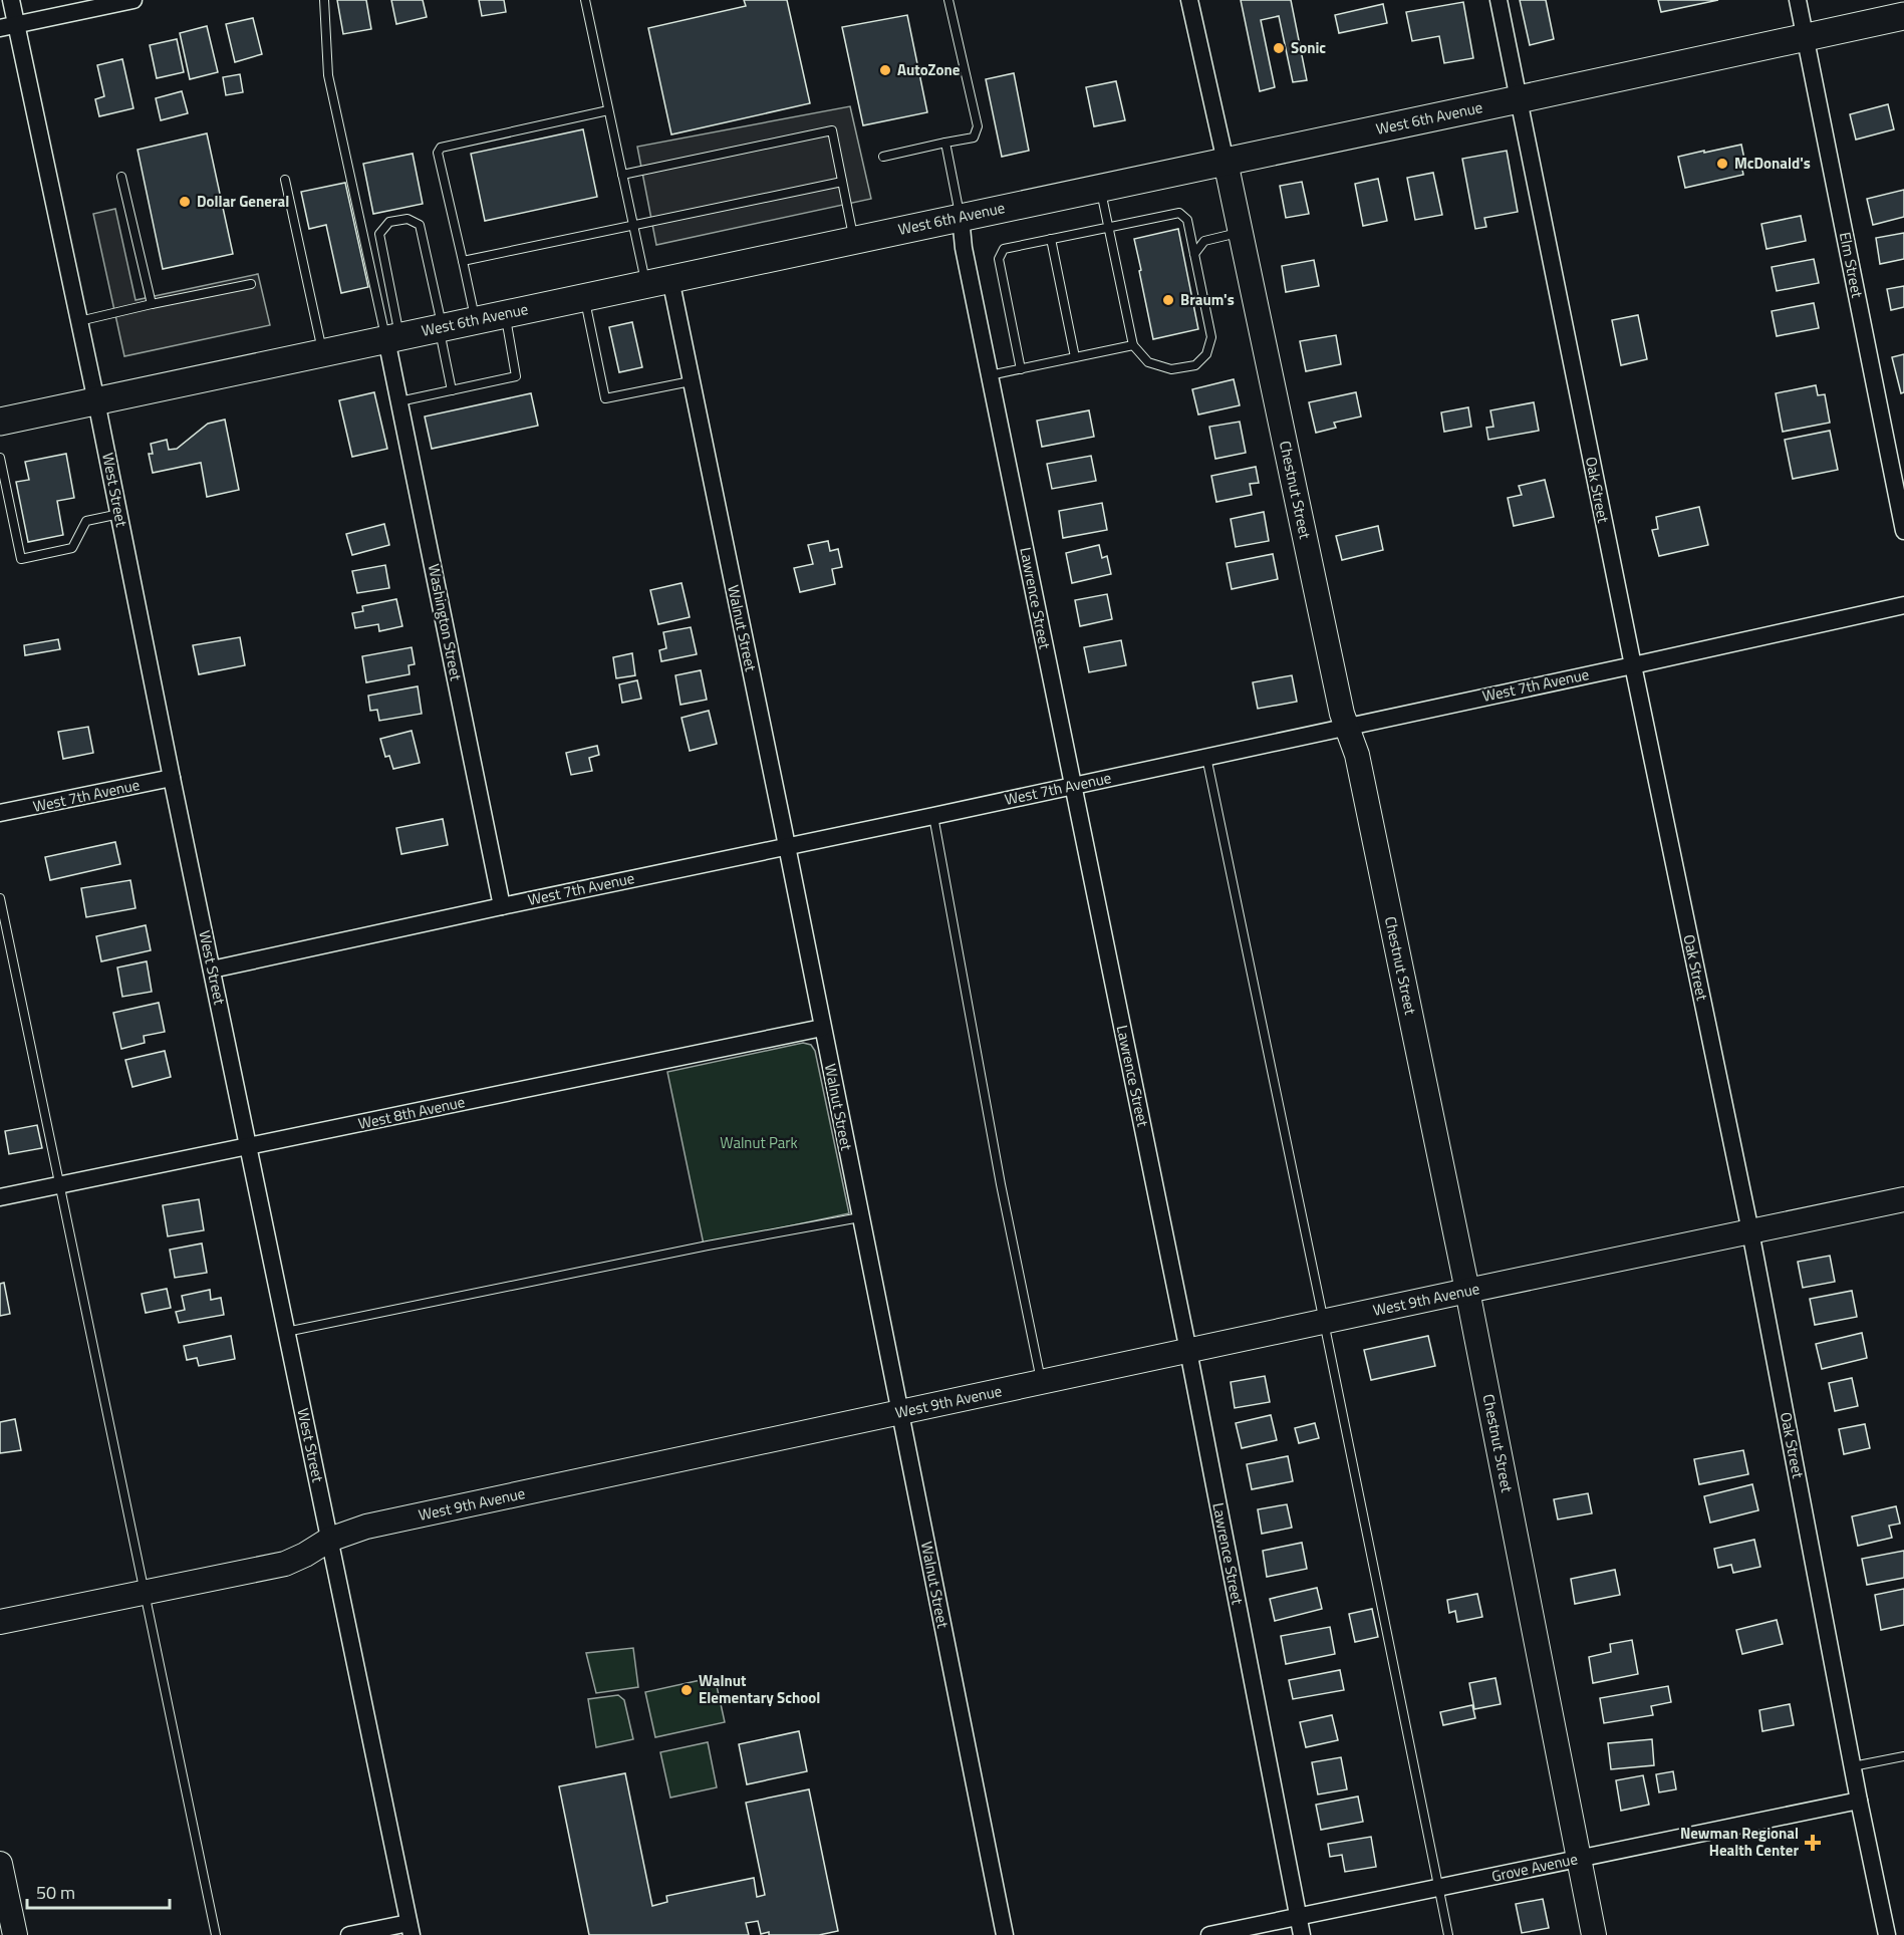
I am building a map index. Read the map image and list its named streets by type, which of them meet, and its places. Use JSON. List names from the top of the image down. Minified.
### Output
{"streets":{"main road":["West 6th Avenue"],"street":["Elm Street","West Street","Chestnut Street","Oak Street","Lawrence Street","Washington Street","Walnut Street","West 7th Avenue","West 8th Avenue","West 9th Avenue","Grove Avenue"]},"crossings":[["West 6th Avenue","Elm Street"],["West 6th Avenue","West Street"],["West 6th Avenue","Chestnut Street"],["West 6th Avenue","Oak Street"],["West 6th Avenue","Lawrence Street"],["West 6th Avenue","Washington Street"],["West 6th Avenue","Walnut Street"],["West Street","West 7th Avenue"],["West Street","West 8th Avenue"],["West Street","West 9th Avenue"],["Chestnut Street","West 7th Avenue"],["Chestnut Street","West 9th Avenue"],["Chestnut Street","Grove Avenue"],["Oak Street","West 7th Avenue"],["Oak Street","West 9th Avenue"],["Oak Street","Grove Avenue"],["Lawrence Street","West 7th Avenue"],["Lawrence Street","West 9th Avenue"],["Lawrence Street","Grove Avenue"],["Washington Street","West 7th Avenue"],["Walnut Street","West 7th Avenue"],["Walnut Street","West 8th Avenue"],["Walnut Street","West 9th Avenue"]],"parks":["Walnut Park"],"places":{"other":["Sonic","AutoZone","McDonald's","Dollar General","Braum's","Walnut Elementary School"],"health":["Newman Regional Health Center"]},"scale_bar":"50 m"}
